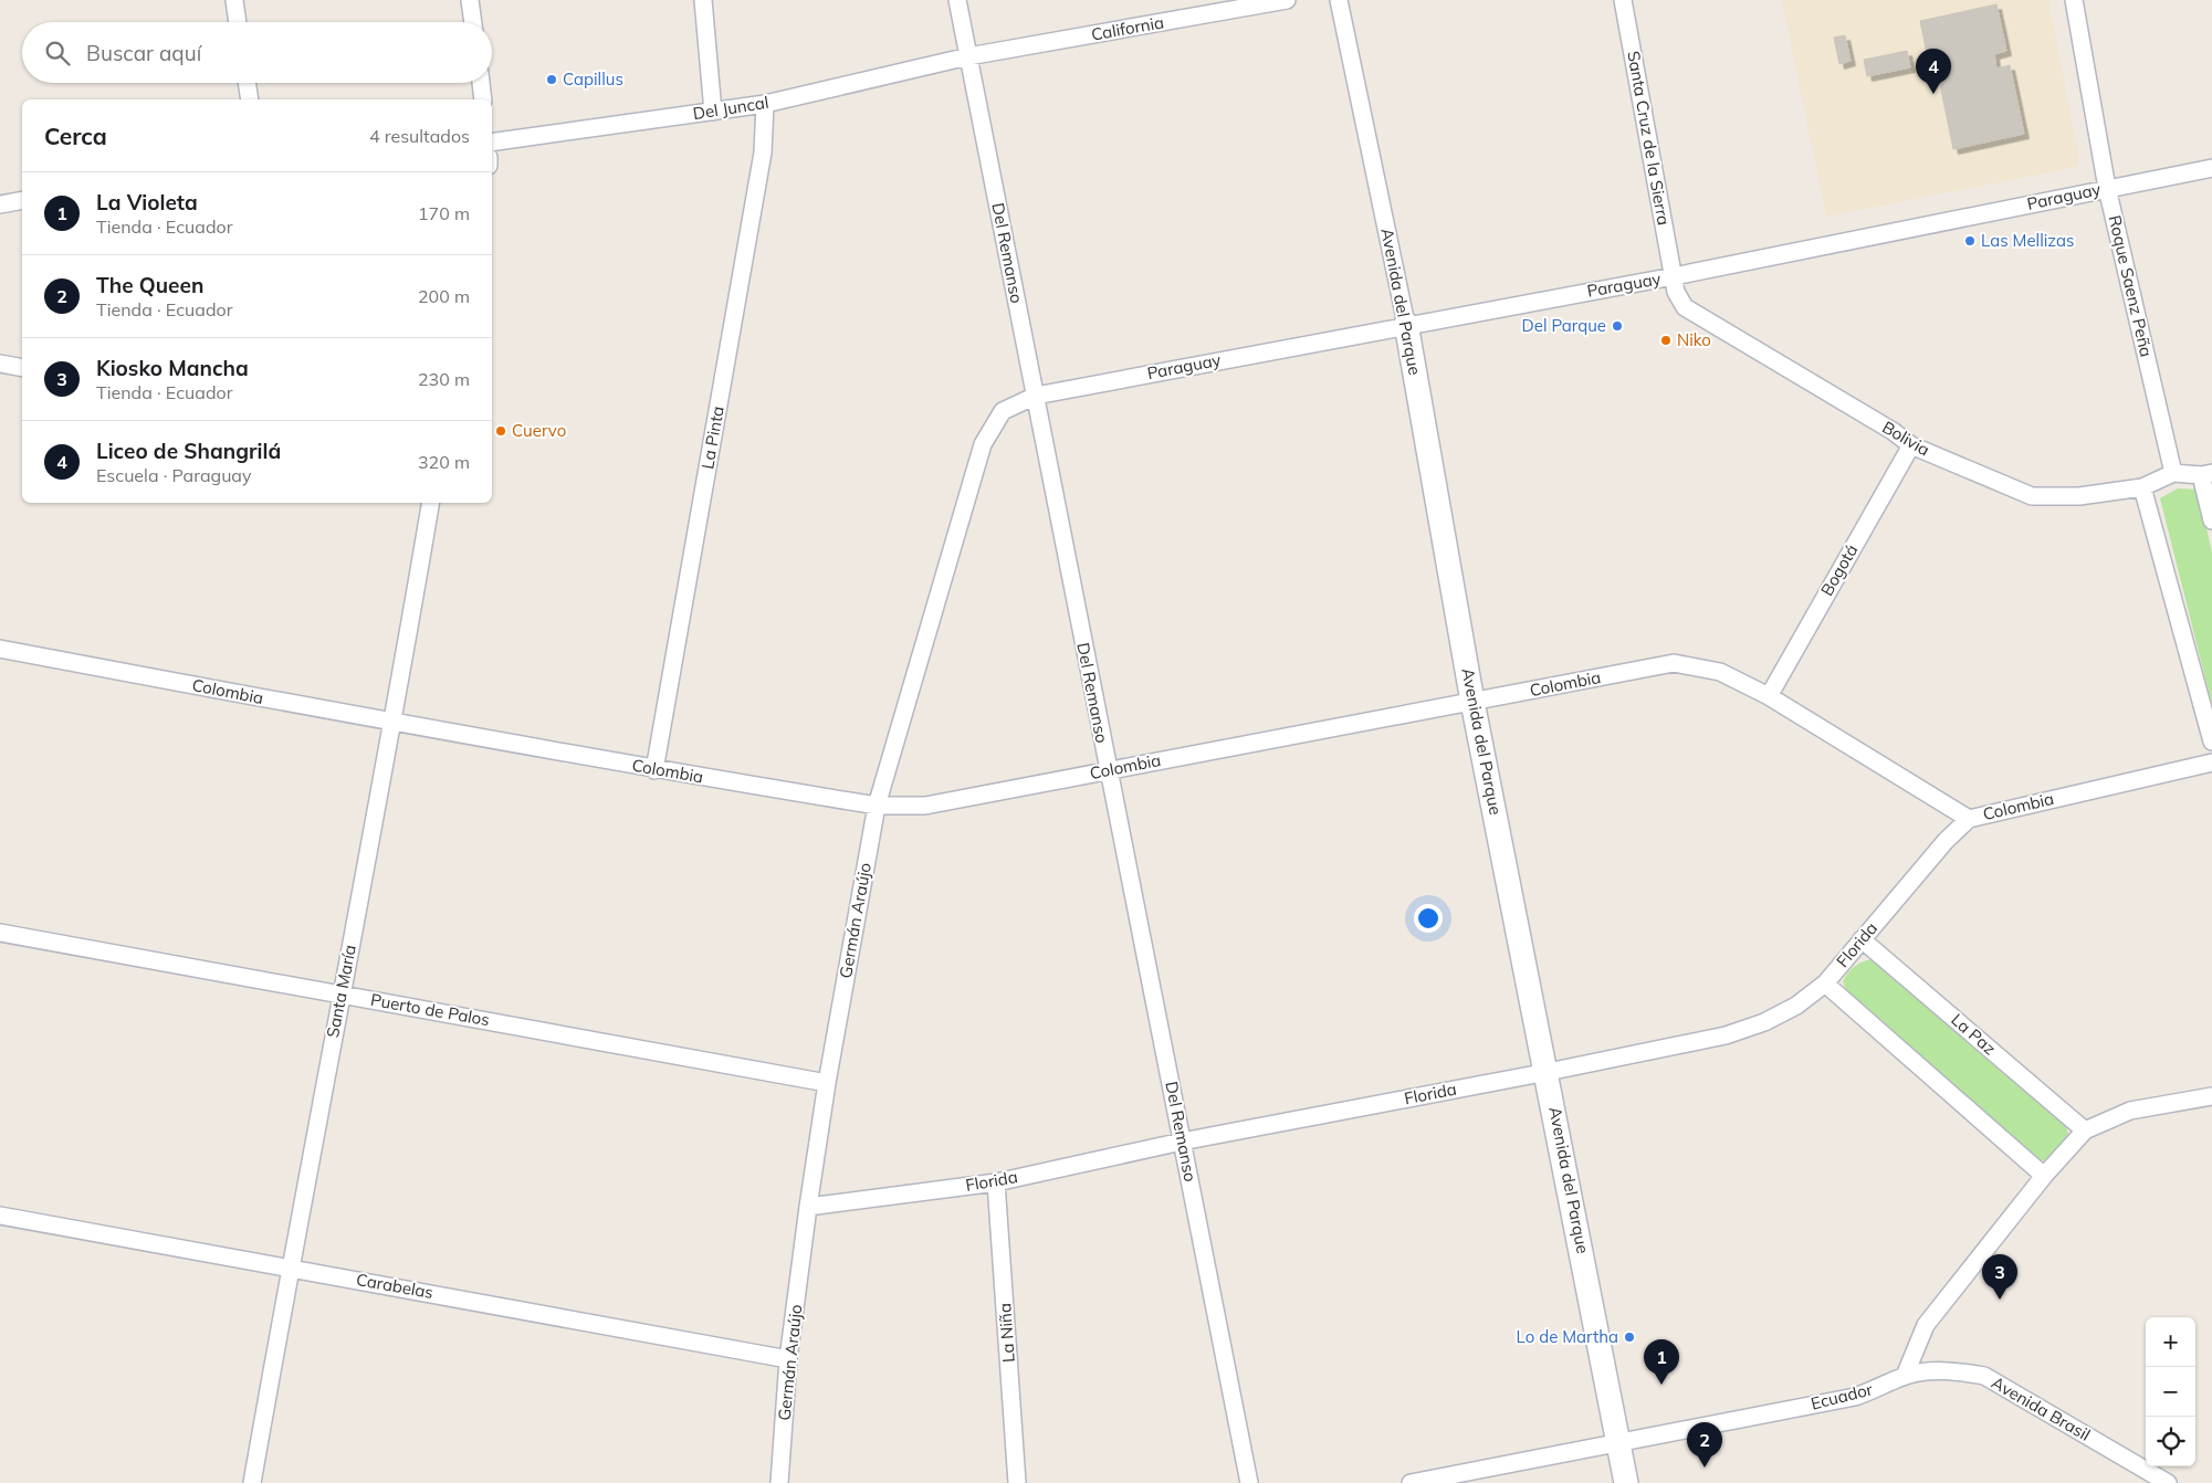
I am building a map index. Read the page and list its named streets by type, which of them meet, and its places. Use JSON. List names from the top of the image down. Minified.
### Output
{"streets":{"street":["California","Del Juncal","Santa Cruz de la Sierra","Paraguay","Del Remanso","Roque Saenz Peña","Avenida del Parque","La Pinta","Bolivia","Bogotá","Colombia","Germán Araújo","Florida","Santa María","Puerto de Palos","La Paz","Carabelas","La Niña","Ecuador","Avenida Brasil"]},"crossings":[["California","Del Juncal"],["California","Del Remanso"],["Del Juncal","Del Remanso"],["Del Juncal","La Pinta"],["Santa Cruz de la Sierra","Paraguay"],["Santa Cruz de la Sierra","Bolivia"],["Paraguay","Del Remanso"],["Paraguay","Roque Saenz Peña"],["Paraguay","Avenida del Parque"],["Paraguay","Bolivia"],["Paraguay","Germán Araújo"],["Del Remanso","Colombia"],["Del Remanso","Germán Araújo"],["Del Remanso","Florida"],["Roque Saenz Peña","Bolivia"],["Avenida del Parque","Colombia"],["Avenida del Parque","Florida"],["Avenida del Parque","Ecuador"],["La Pinta","Colombia"],["Bolivia","Bogotá"],["Bogotá","Colombia"],["Colombia","Germán Araújo"],["Colombia","Florida"],["Colombia","Santa María"],["Germán Araújo","Florida"],["Germán Araújo","Puerto de Palos"],["Germán Araújo","Carabelas"],["Florida","La Paz"],["Florida","La Niña"],["Santa María","Puerto de Palos"],["Santa María","Carabelas"],["Ecuador","Avenida Brasil"]],"places":["Capillus","Las Mellizas","Del Parque","Niko","Cuervo","Lo de Martha"],"page":{"search":"Buscar aquí","pins":["4","3","1","2"],"heading":["Cerca","4 resultados"],"list":[{"mark":"1","name":"La Violeta","note":"Tienda · Ecuador","value":"170 m"},{"mark":"2","name":"The Queen","note":"Tienda · Ecuador","value":"200 m"},{"mark":"3","name":"Kiosko Mancha","note":"Tienda · Ecuador","value":"230 m"},{"mark":"4","name":"Liceo de Shangrilá","note":"Escuela · Paraguay","value":"320 m"}],"map_buttons":["+","−"]}}
